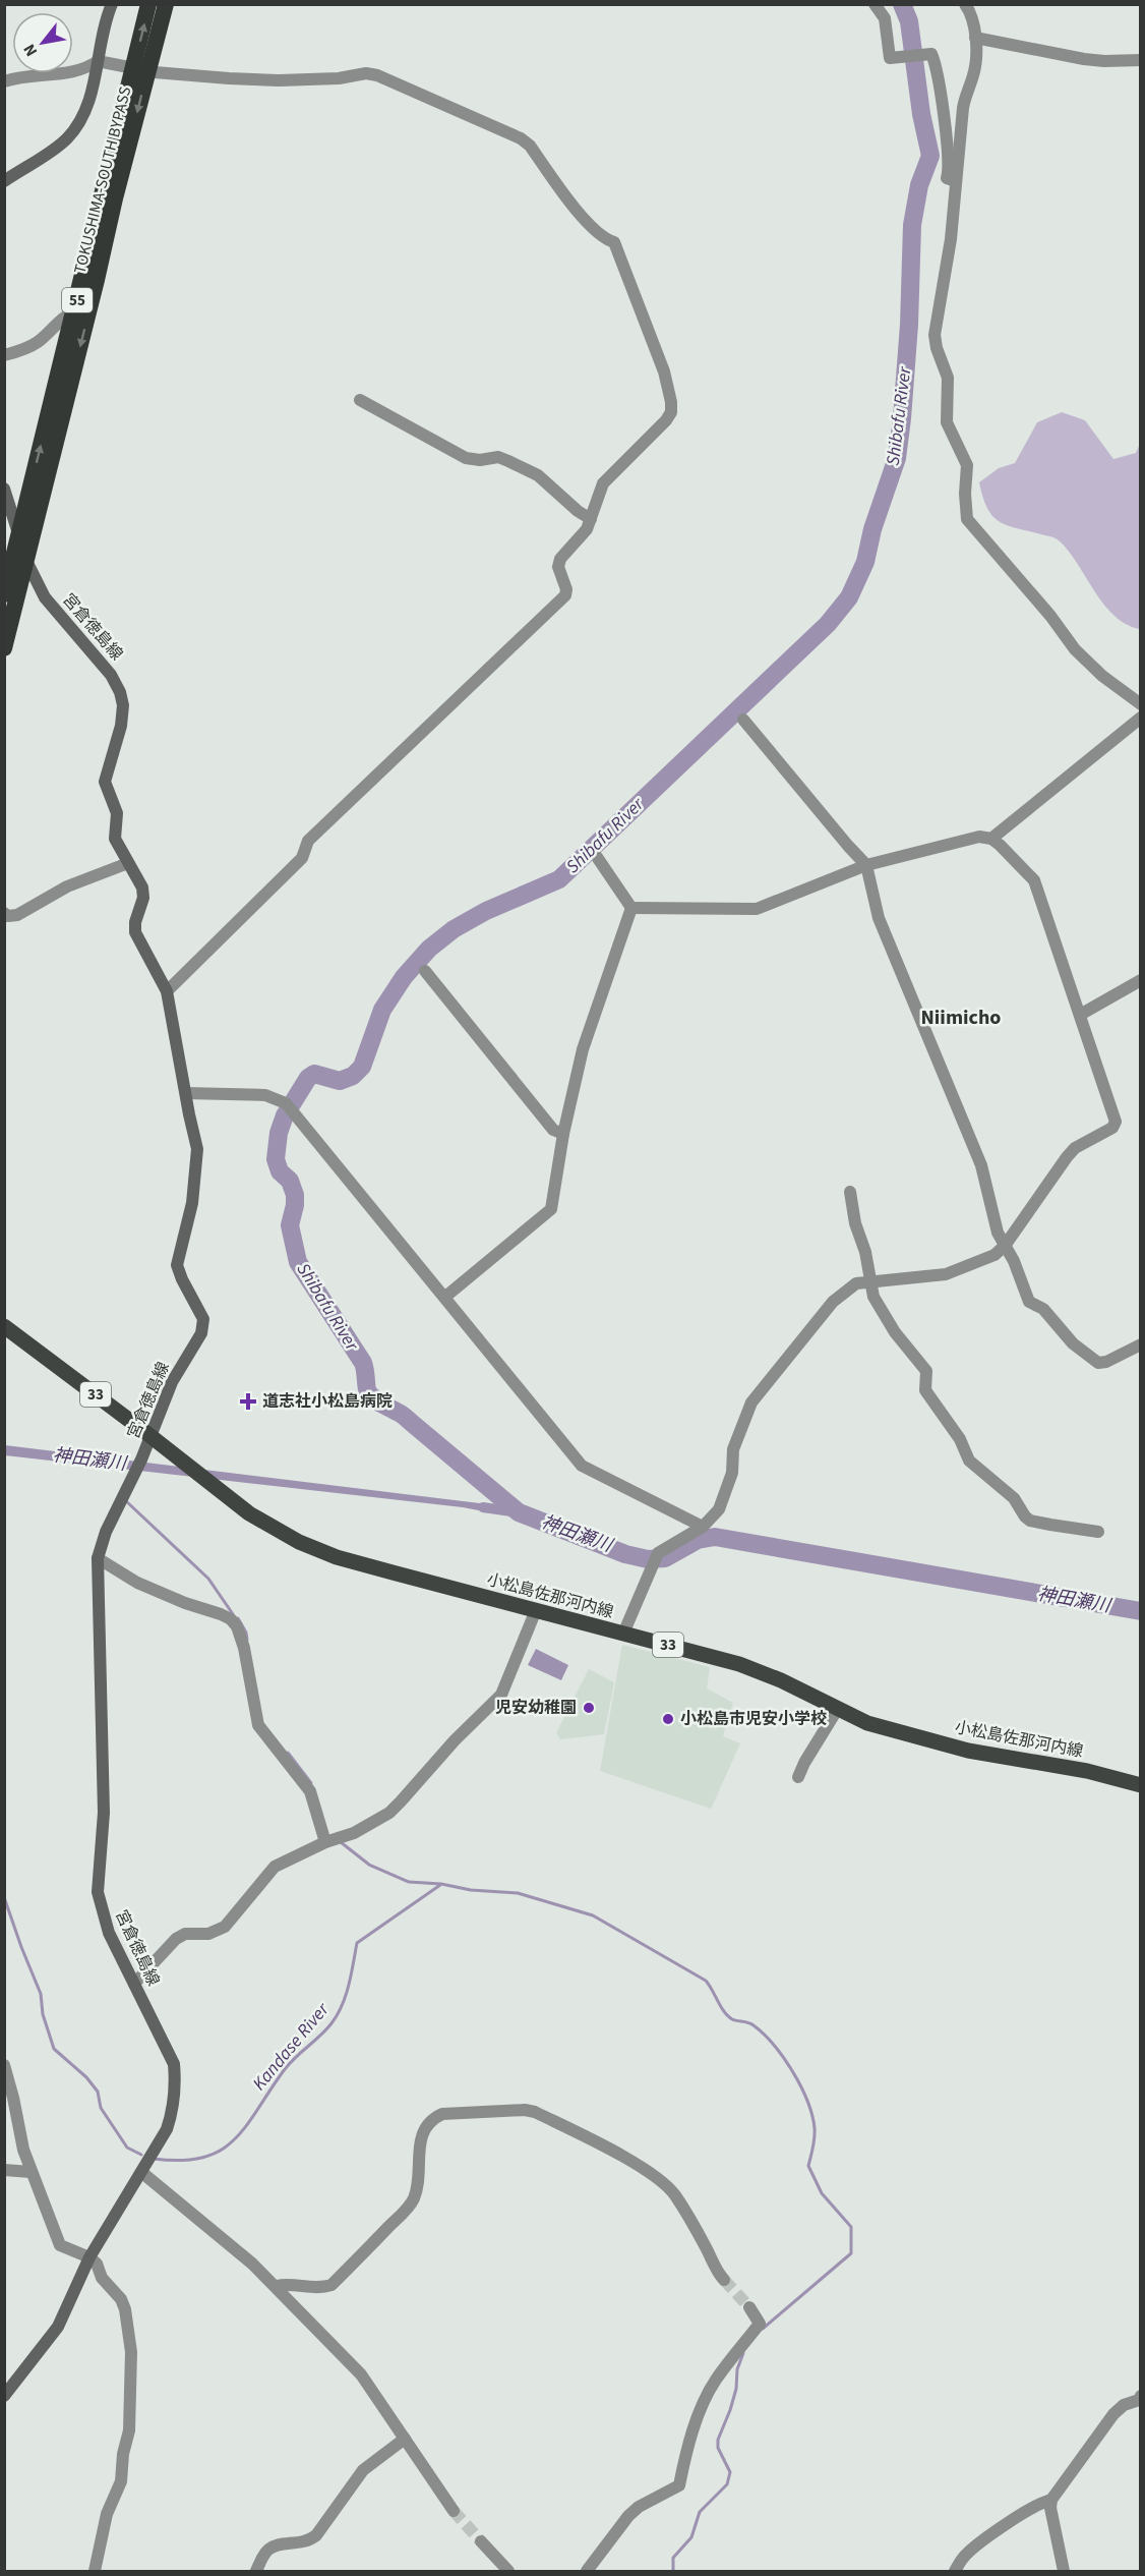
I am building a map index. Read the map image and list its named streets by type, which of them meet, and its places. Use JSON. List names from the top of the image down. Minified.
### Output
{"streets":{"highway":["TOKUSHIMA-SOUTH BYPASS","55"],"main road":["宮倉徳島線","33","小松島佐那河内線"]},"crossings":[["TOKUSHIMA-SOUTH BYPASS","宮倉徳島線"],["宮倉徳島線","小松島佐那河内線"]],"districts":["Niimicho"],"water":["Shibafu River","神田瀬川","Kandase River"],"places":{"health":["道志社小松島病院"],"other":["児安幼稚園","小松島市児安小学校"]},"north":"bottom left"}
